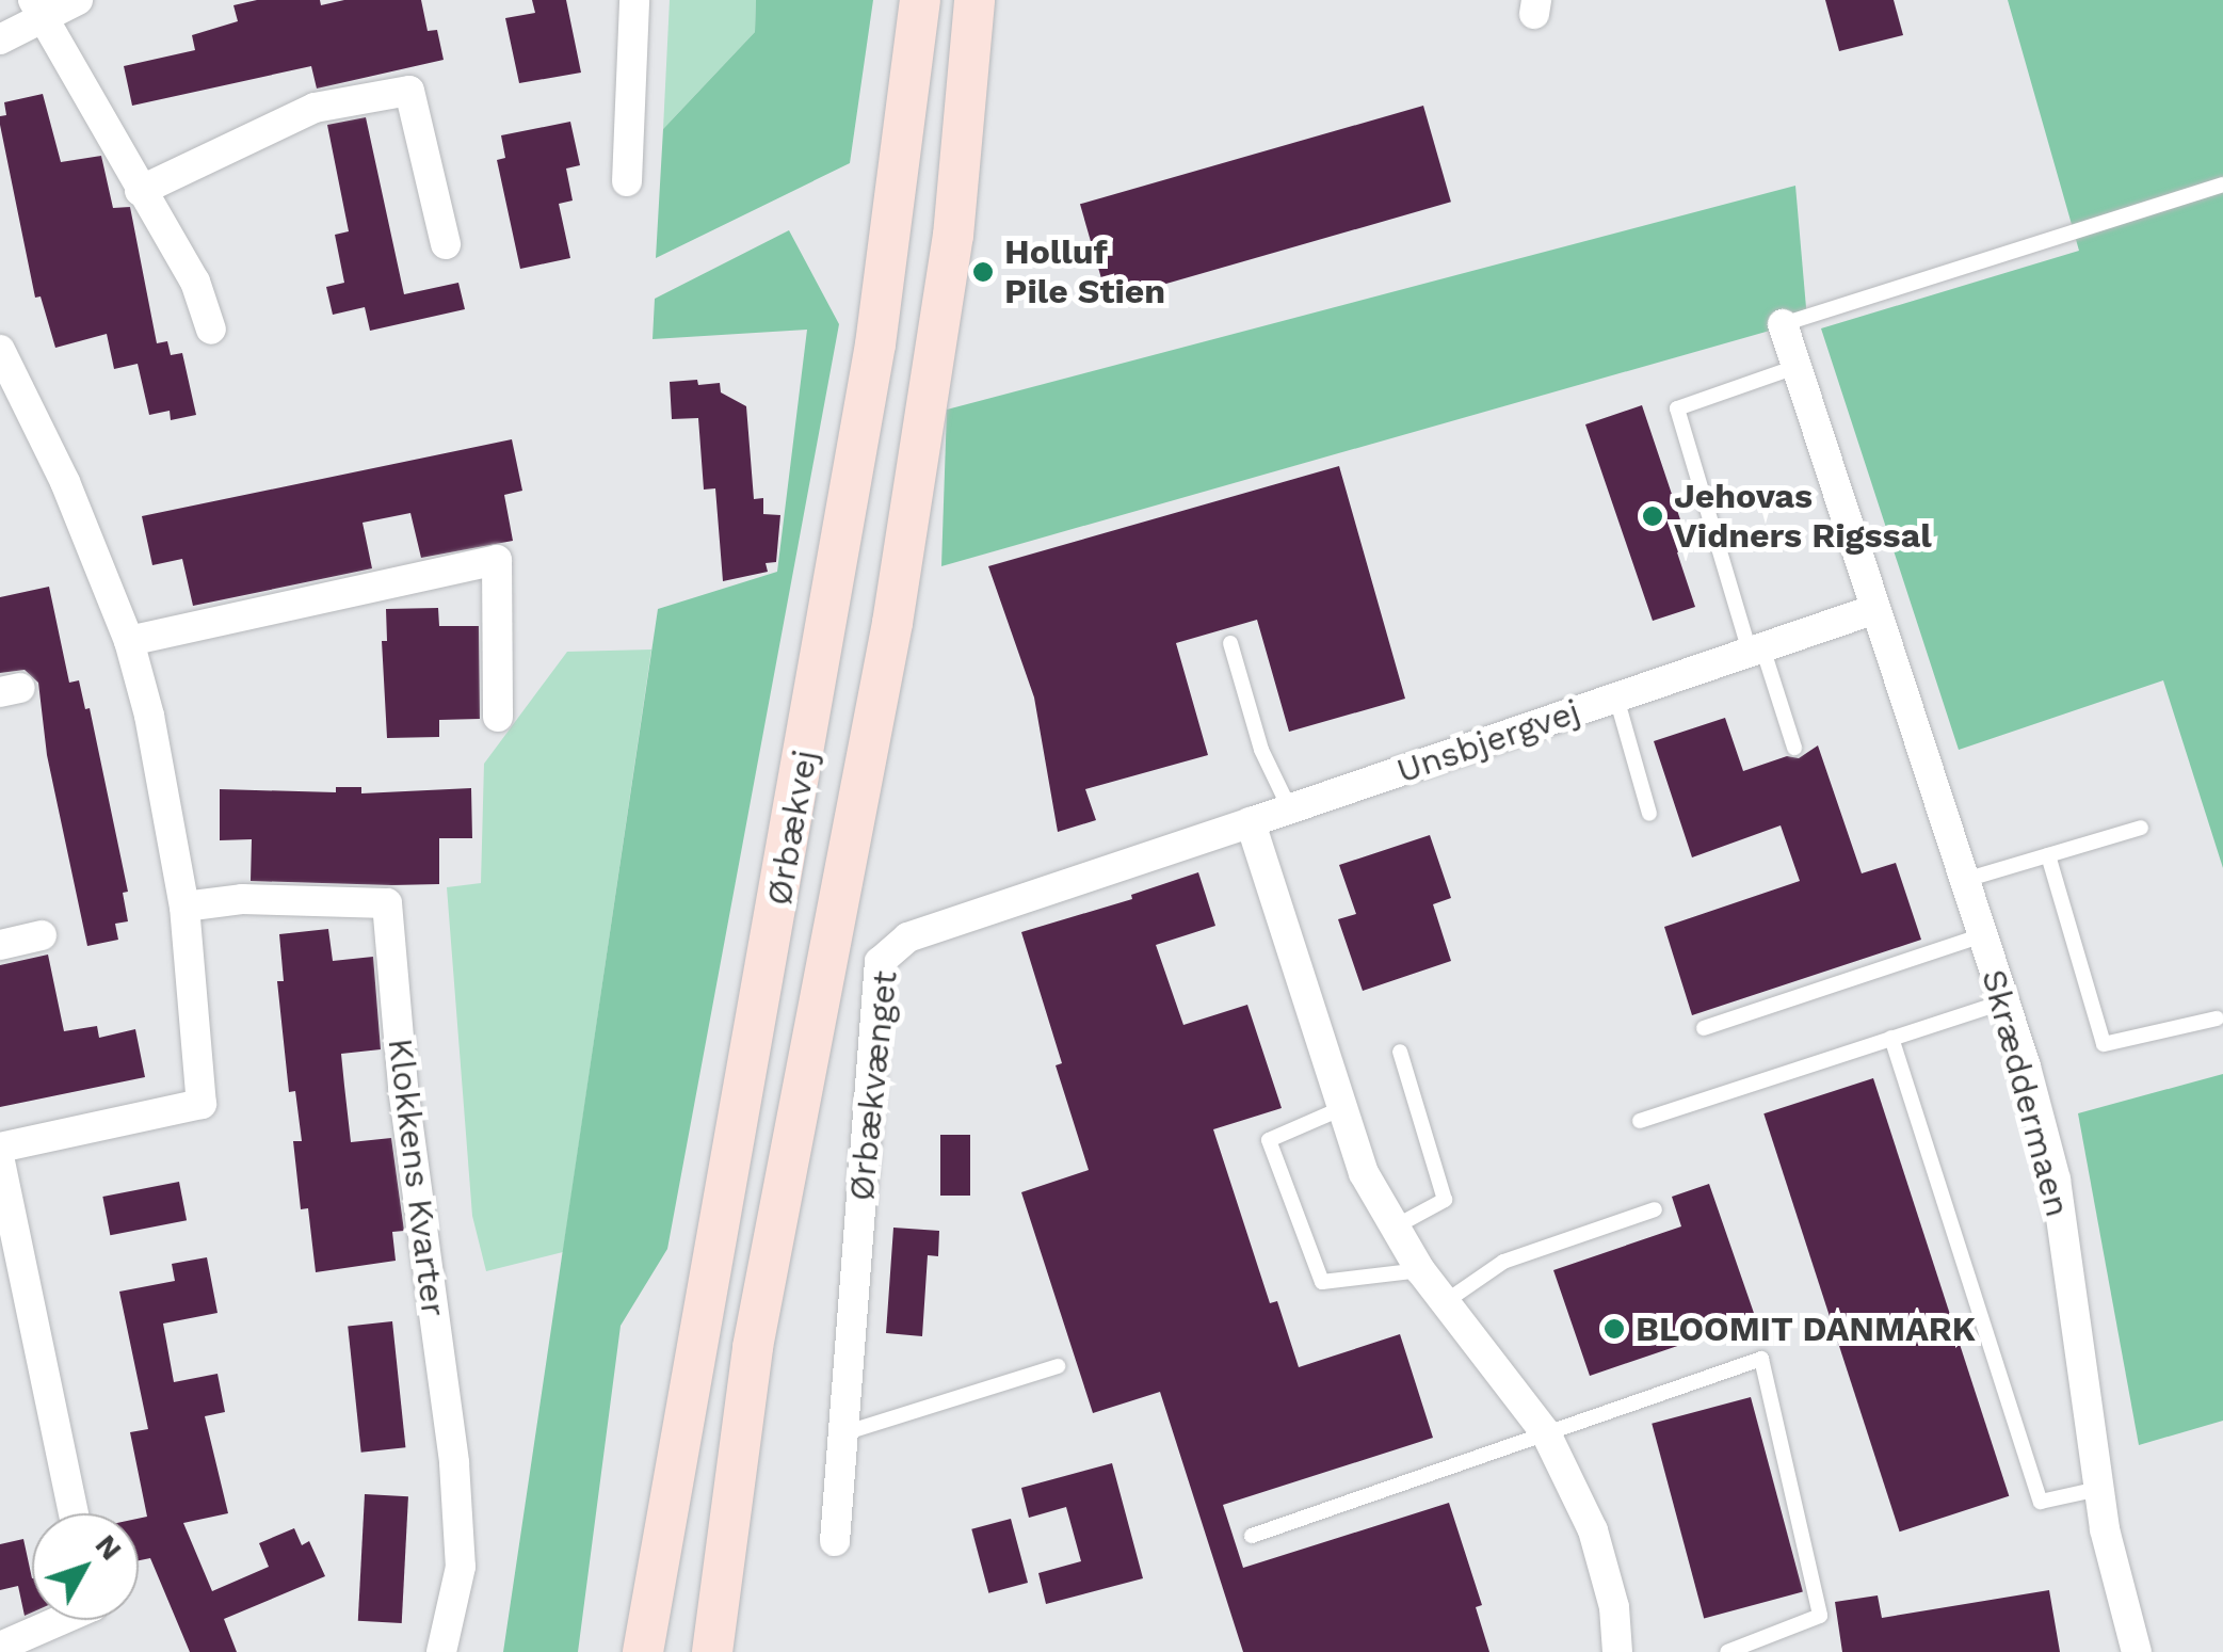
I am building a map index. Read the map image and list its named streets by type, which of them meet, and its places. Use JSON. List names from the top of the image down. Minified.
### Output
{"streets":{"main road":["Ørbækvej"],"street":["Unsbjergvej","Ørbækvænget","Skræddermaen","Klokkens Kvarter"]},"crossings":[["Unsbjergvej","Ørbækvænget"],["Unsbjergvej","Skræddermaen"]],"places":["Holluf Pile Stien","Jehovas Vidners Rigssal","BLOOMIT DANMARK"],"north":"top right"}
